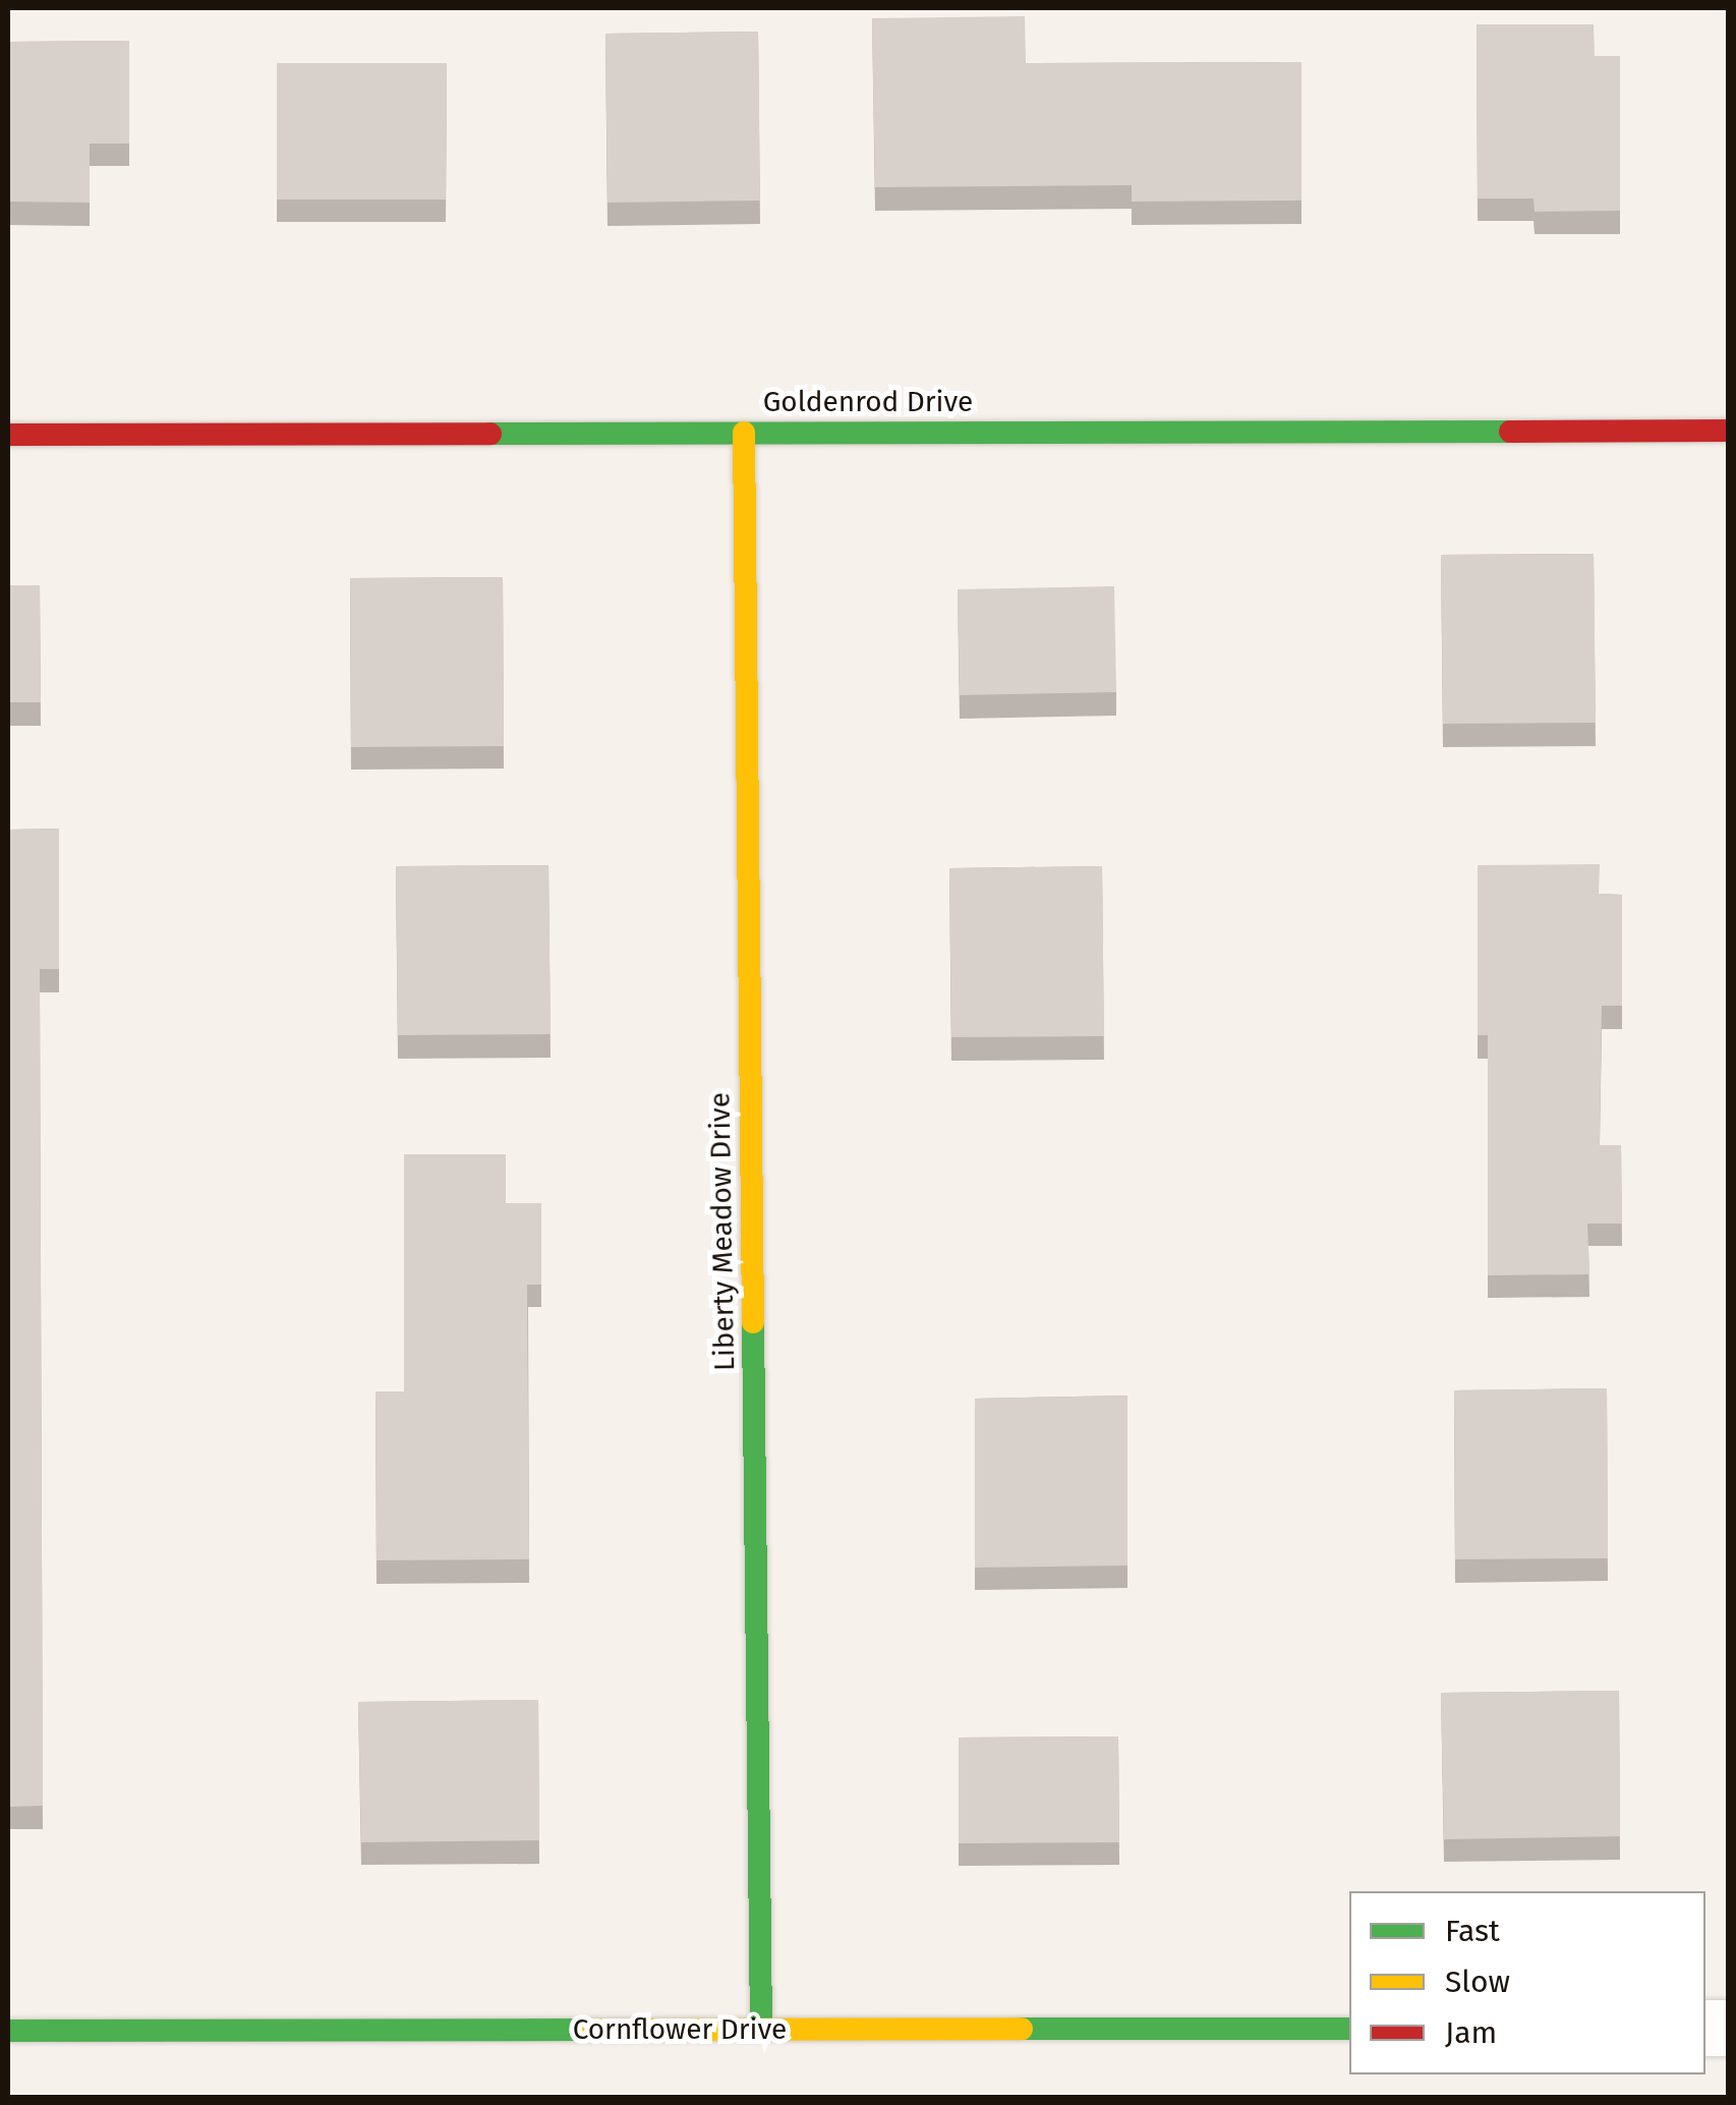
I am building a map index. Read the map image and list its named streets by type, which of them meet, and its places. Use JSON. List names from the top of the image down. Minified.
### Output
{"streets":{"street":["Goldenrod Drive","Liberty Meadow Drive","Cornflower Drive"]},"crossings":[["Goldenrod Drive","Liberty Meadow Drive"],["Liberty Meadow Drive","Cornflower Drive"]],"legend":["Fast","Slow","Jam"]}
